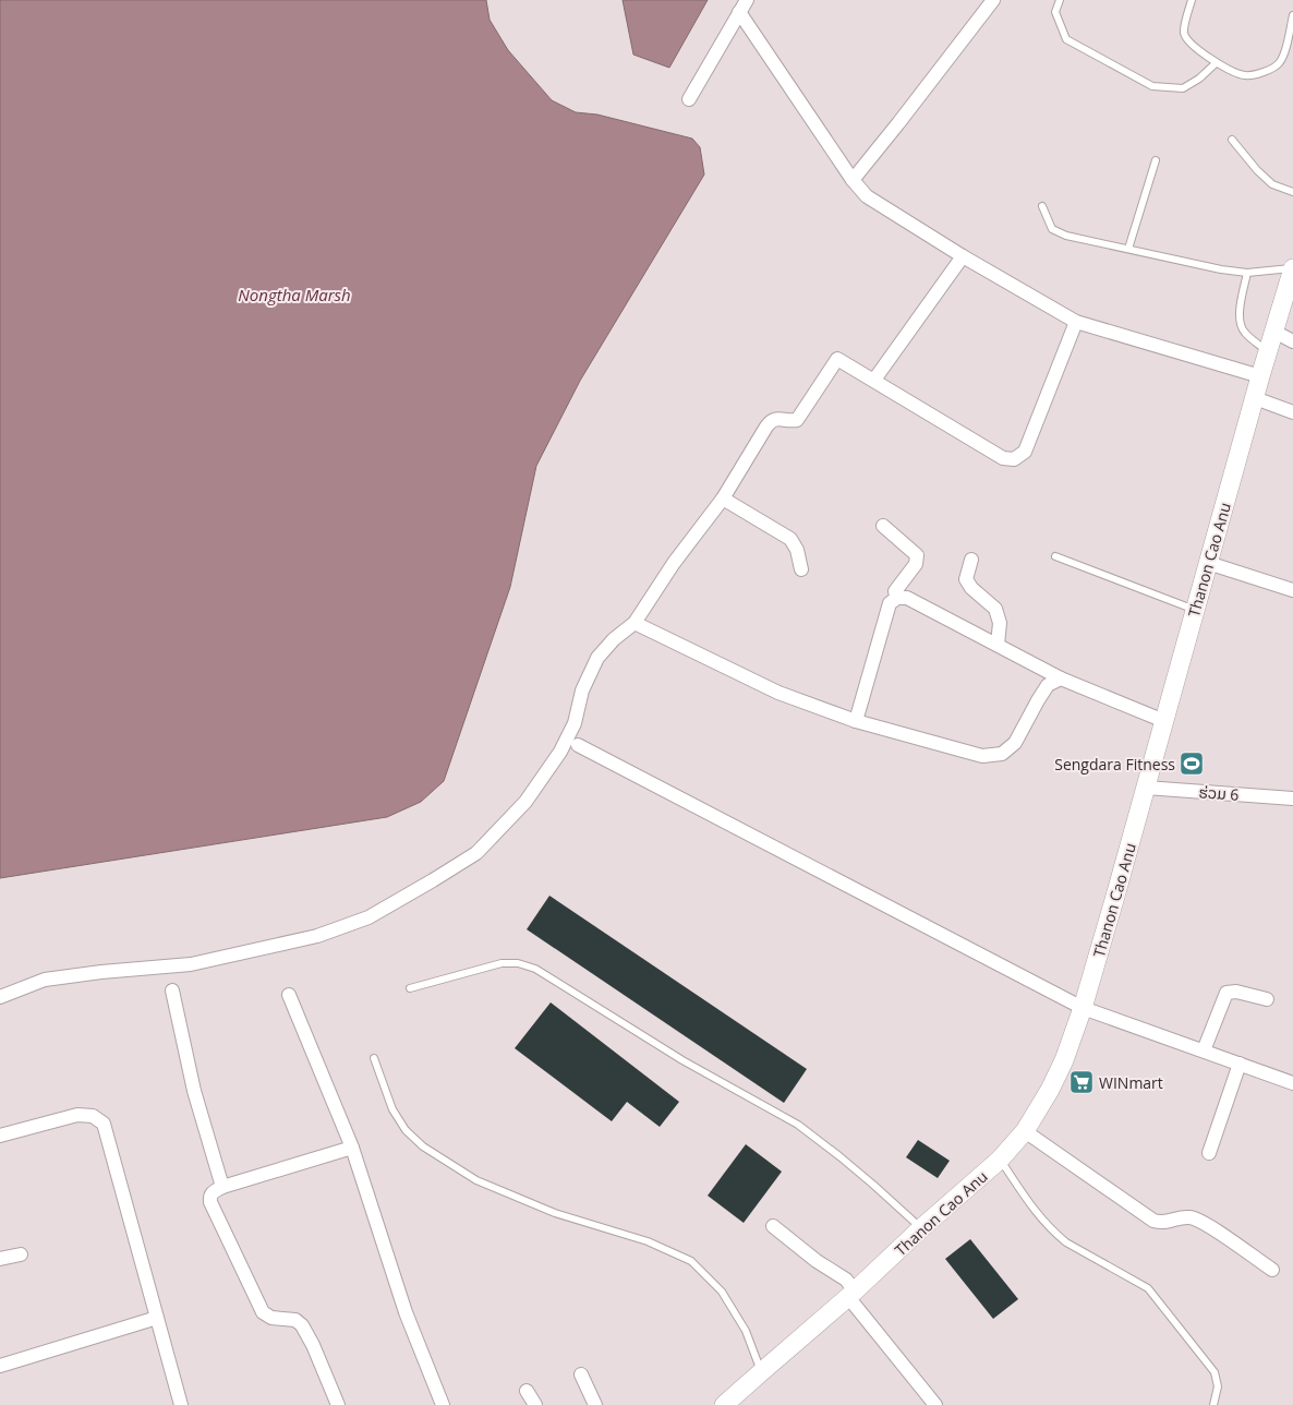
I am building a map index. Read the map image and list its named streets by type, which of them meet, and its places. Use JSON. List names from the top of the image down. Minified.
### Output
{"streets":{"street":["Thanon Cao Anu","ຮ່ວມ 6"]},"crossings":[["Thanon Cao Anu","ຮ່ວມ 6"]],"water":["Nongtha Marsh"],"places":{"sports":["Sengdara Fitness"],"supermarket":["WINmart"]}}
